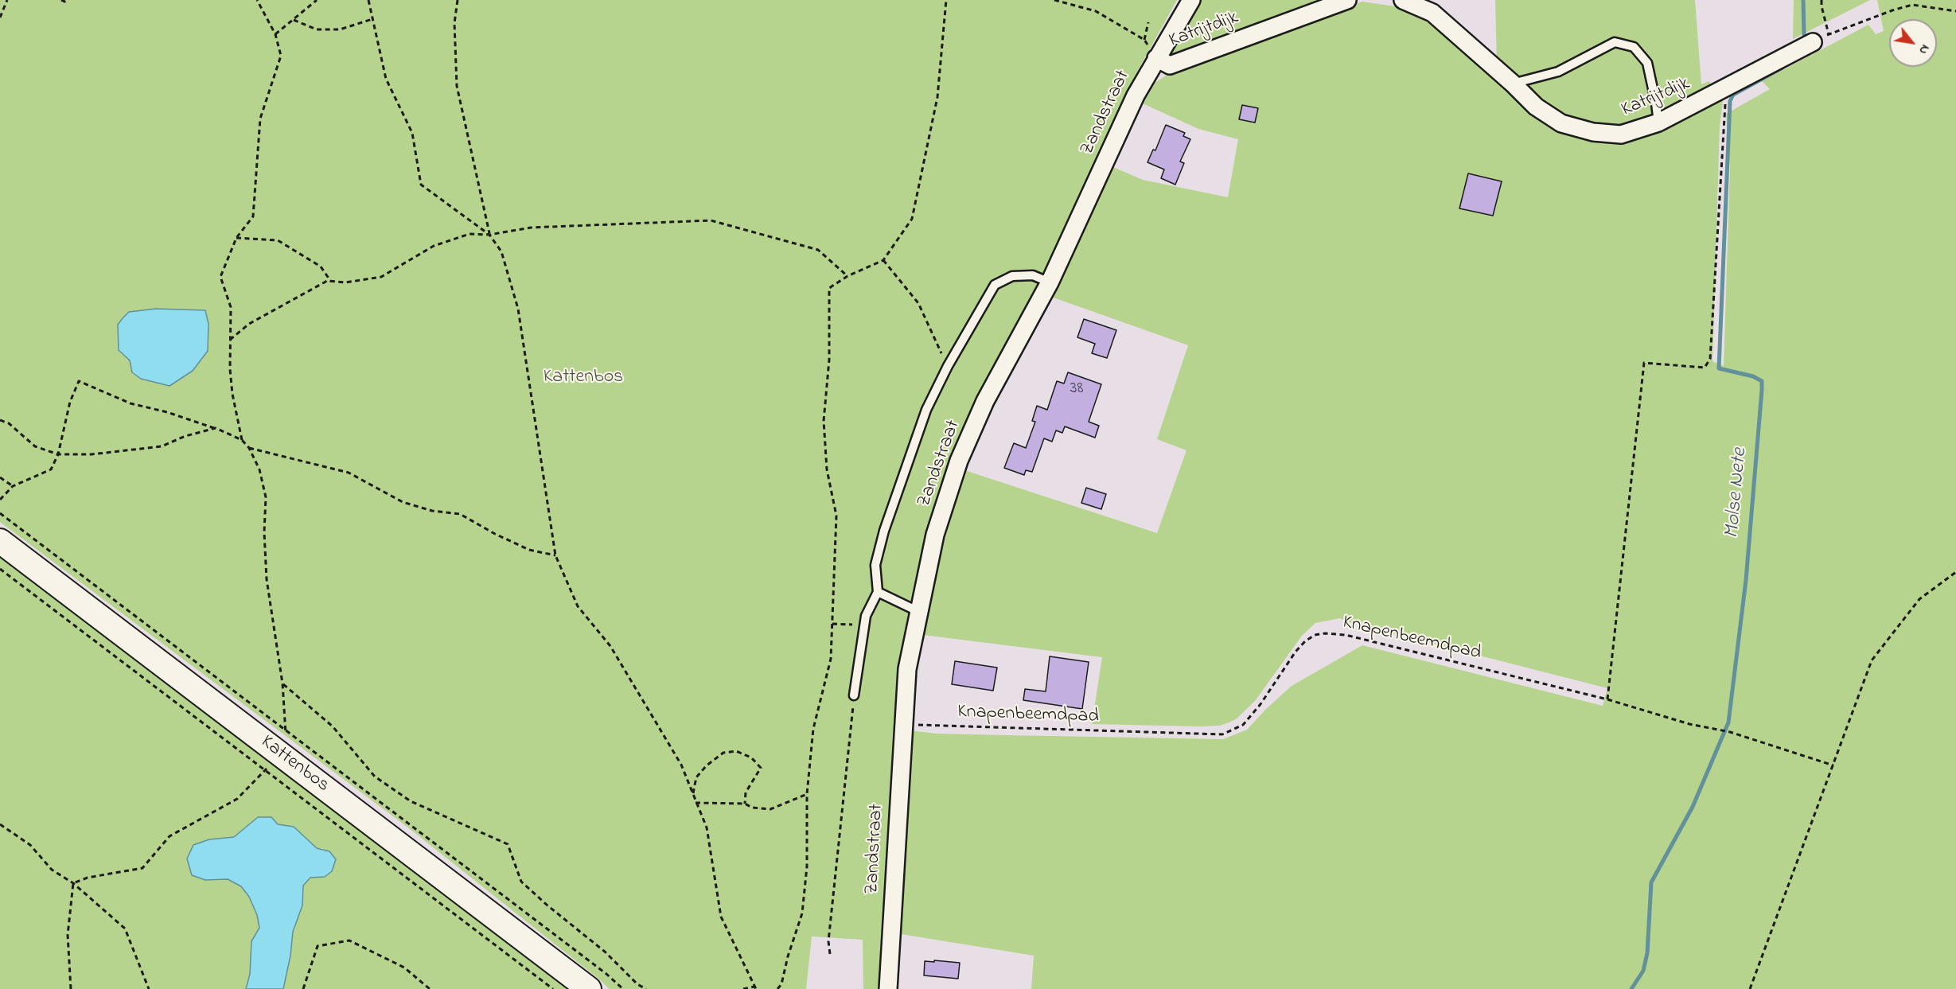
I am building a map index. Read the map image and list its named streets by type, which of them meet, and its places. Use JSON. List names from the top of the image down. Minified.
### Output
{"streets":{"main road":["Kattenbos"],"street":["Katrijtdijk","Zandstraat"],"path":["Knapenbeemdpad"]},"crossings":[["Katrijtdijk","Zandstraat"],["Zandstraat","Knapenbeemdpad"]],"water":["Molse Nete"],"parks":["Kattenbos"],"house_numbers":["38"],"north":"bottom right"}
